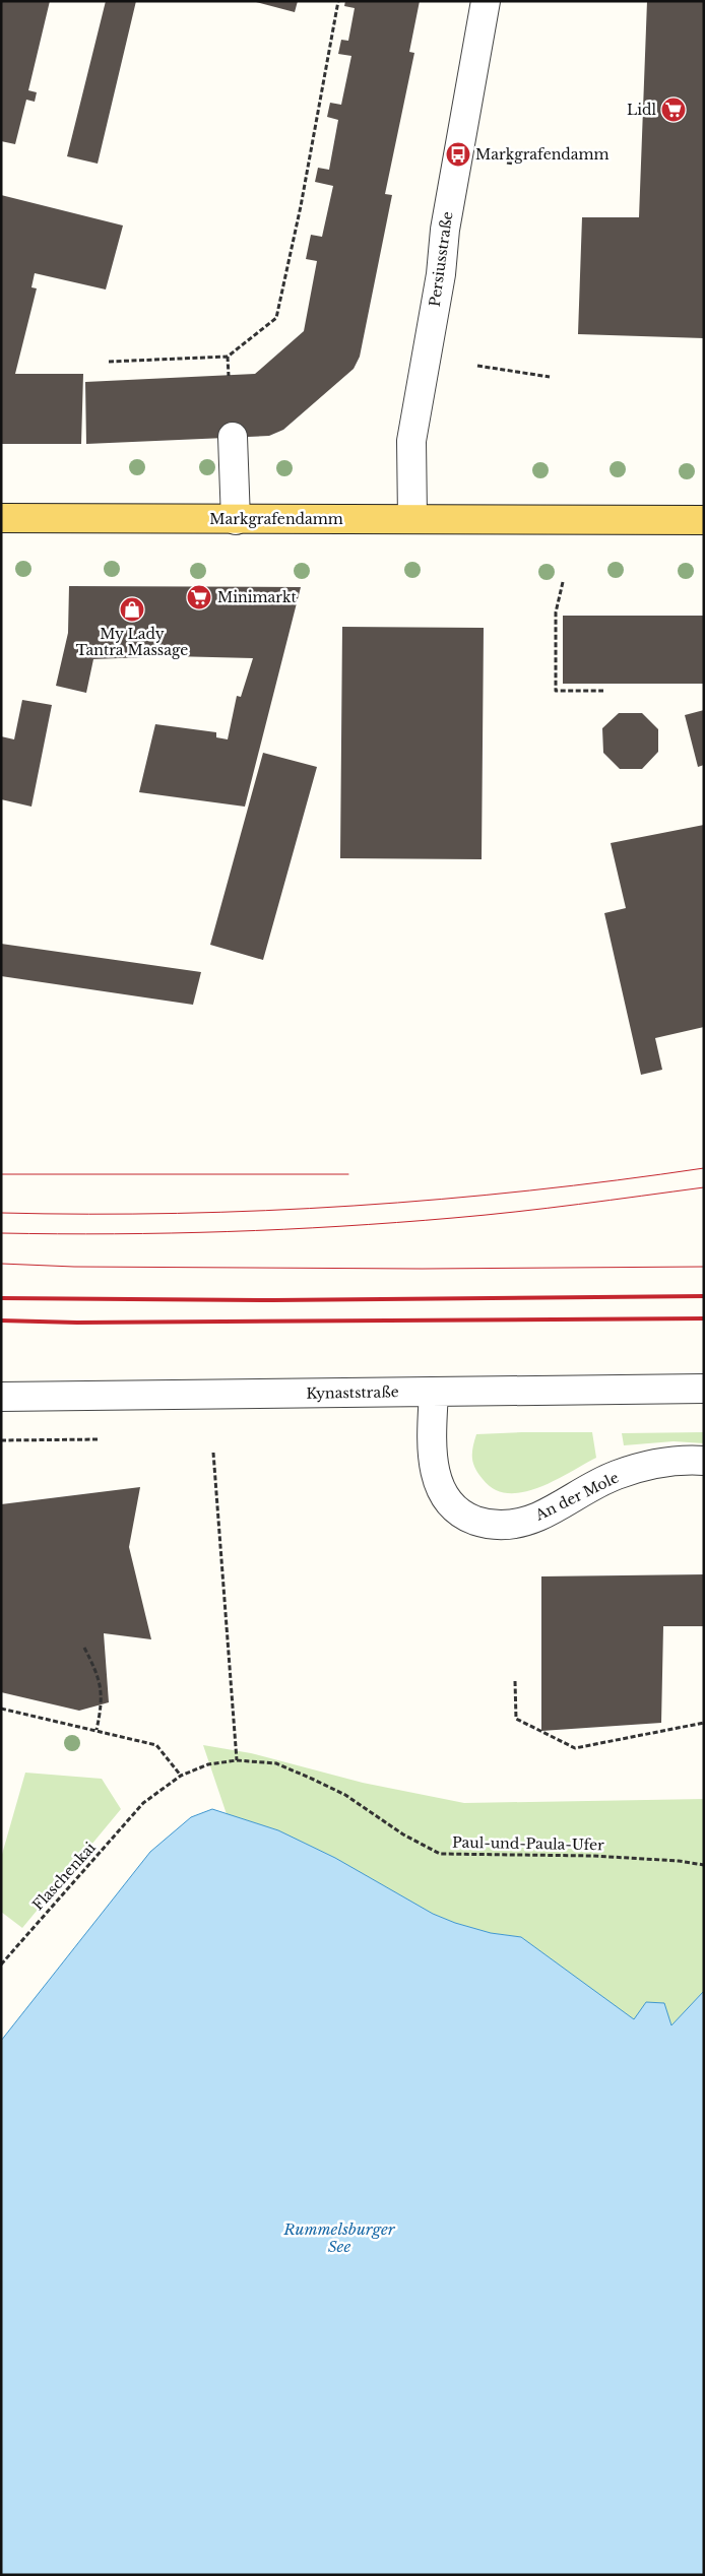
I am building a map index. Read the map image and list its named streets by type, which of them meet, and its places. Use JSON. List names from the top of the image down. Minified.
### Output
{"streets":{"main road":["Markgrafendamm"],"street":["Persiusstraße","Kynaststraße","An der Mole"],"path":["Paul-und-Paula-Ufer","Flaschenkai"]},"crossings":[["Persiusstraße","Markgrafendamm"],["Kynaststraße","An der Mole"],["Paul-und-Paula-Ufer","Flaschenkai"]],"water":["Rummelsburger See"],"places":{"supermarket":["Lidl","Minimarkt"],"bus stop":["Markgrafendamm"],"shop":["My Lady Tantra Massage"]}}
